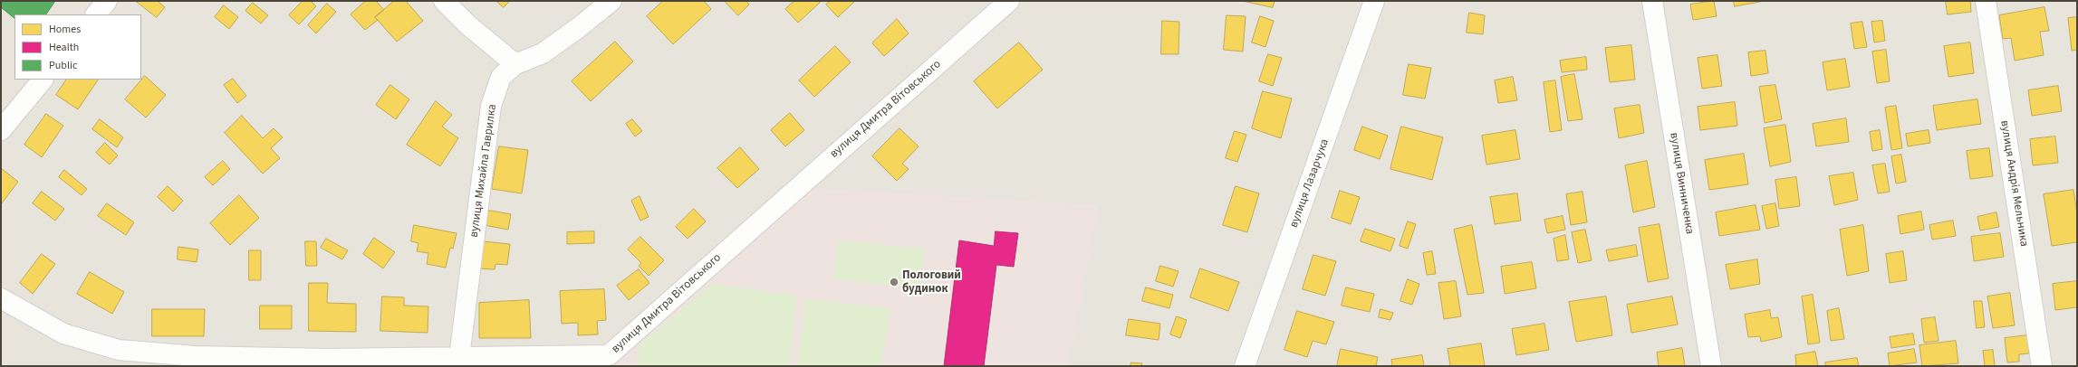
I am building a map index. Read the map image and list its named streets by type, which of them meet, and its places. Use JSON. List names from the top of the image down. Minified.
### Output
{"streets":{"street":["вулиця Дмитра Вітовського","вулиця Михайла Гаврилка","вулиця Лазарчука","вулиця Винниченка","вулиця Андрія Мельника"]},"crossings":[["вулиця Дмитра Вітовського","вулиця Михайла Гаврилка"]],"places":["Пологовий будинок"],"legend":["Homes","Health","Public"]}
